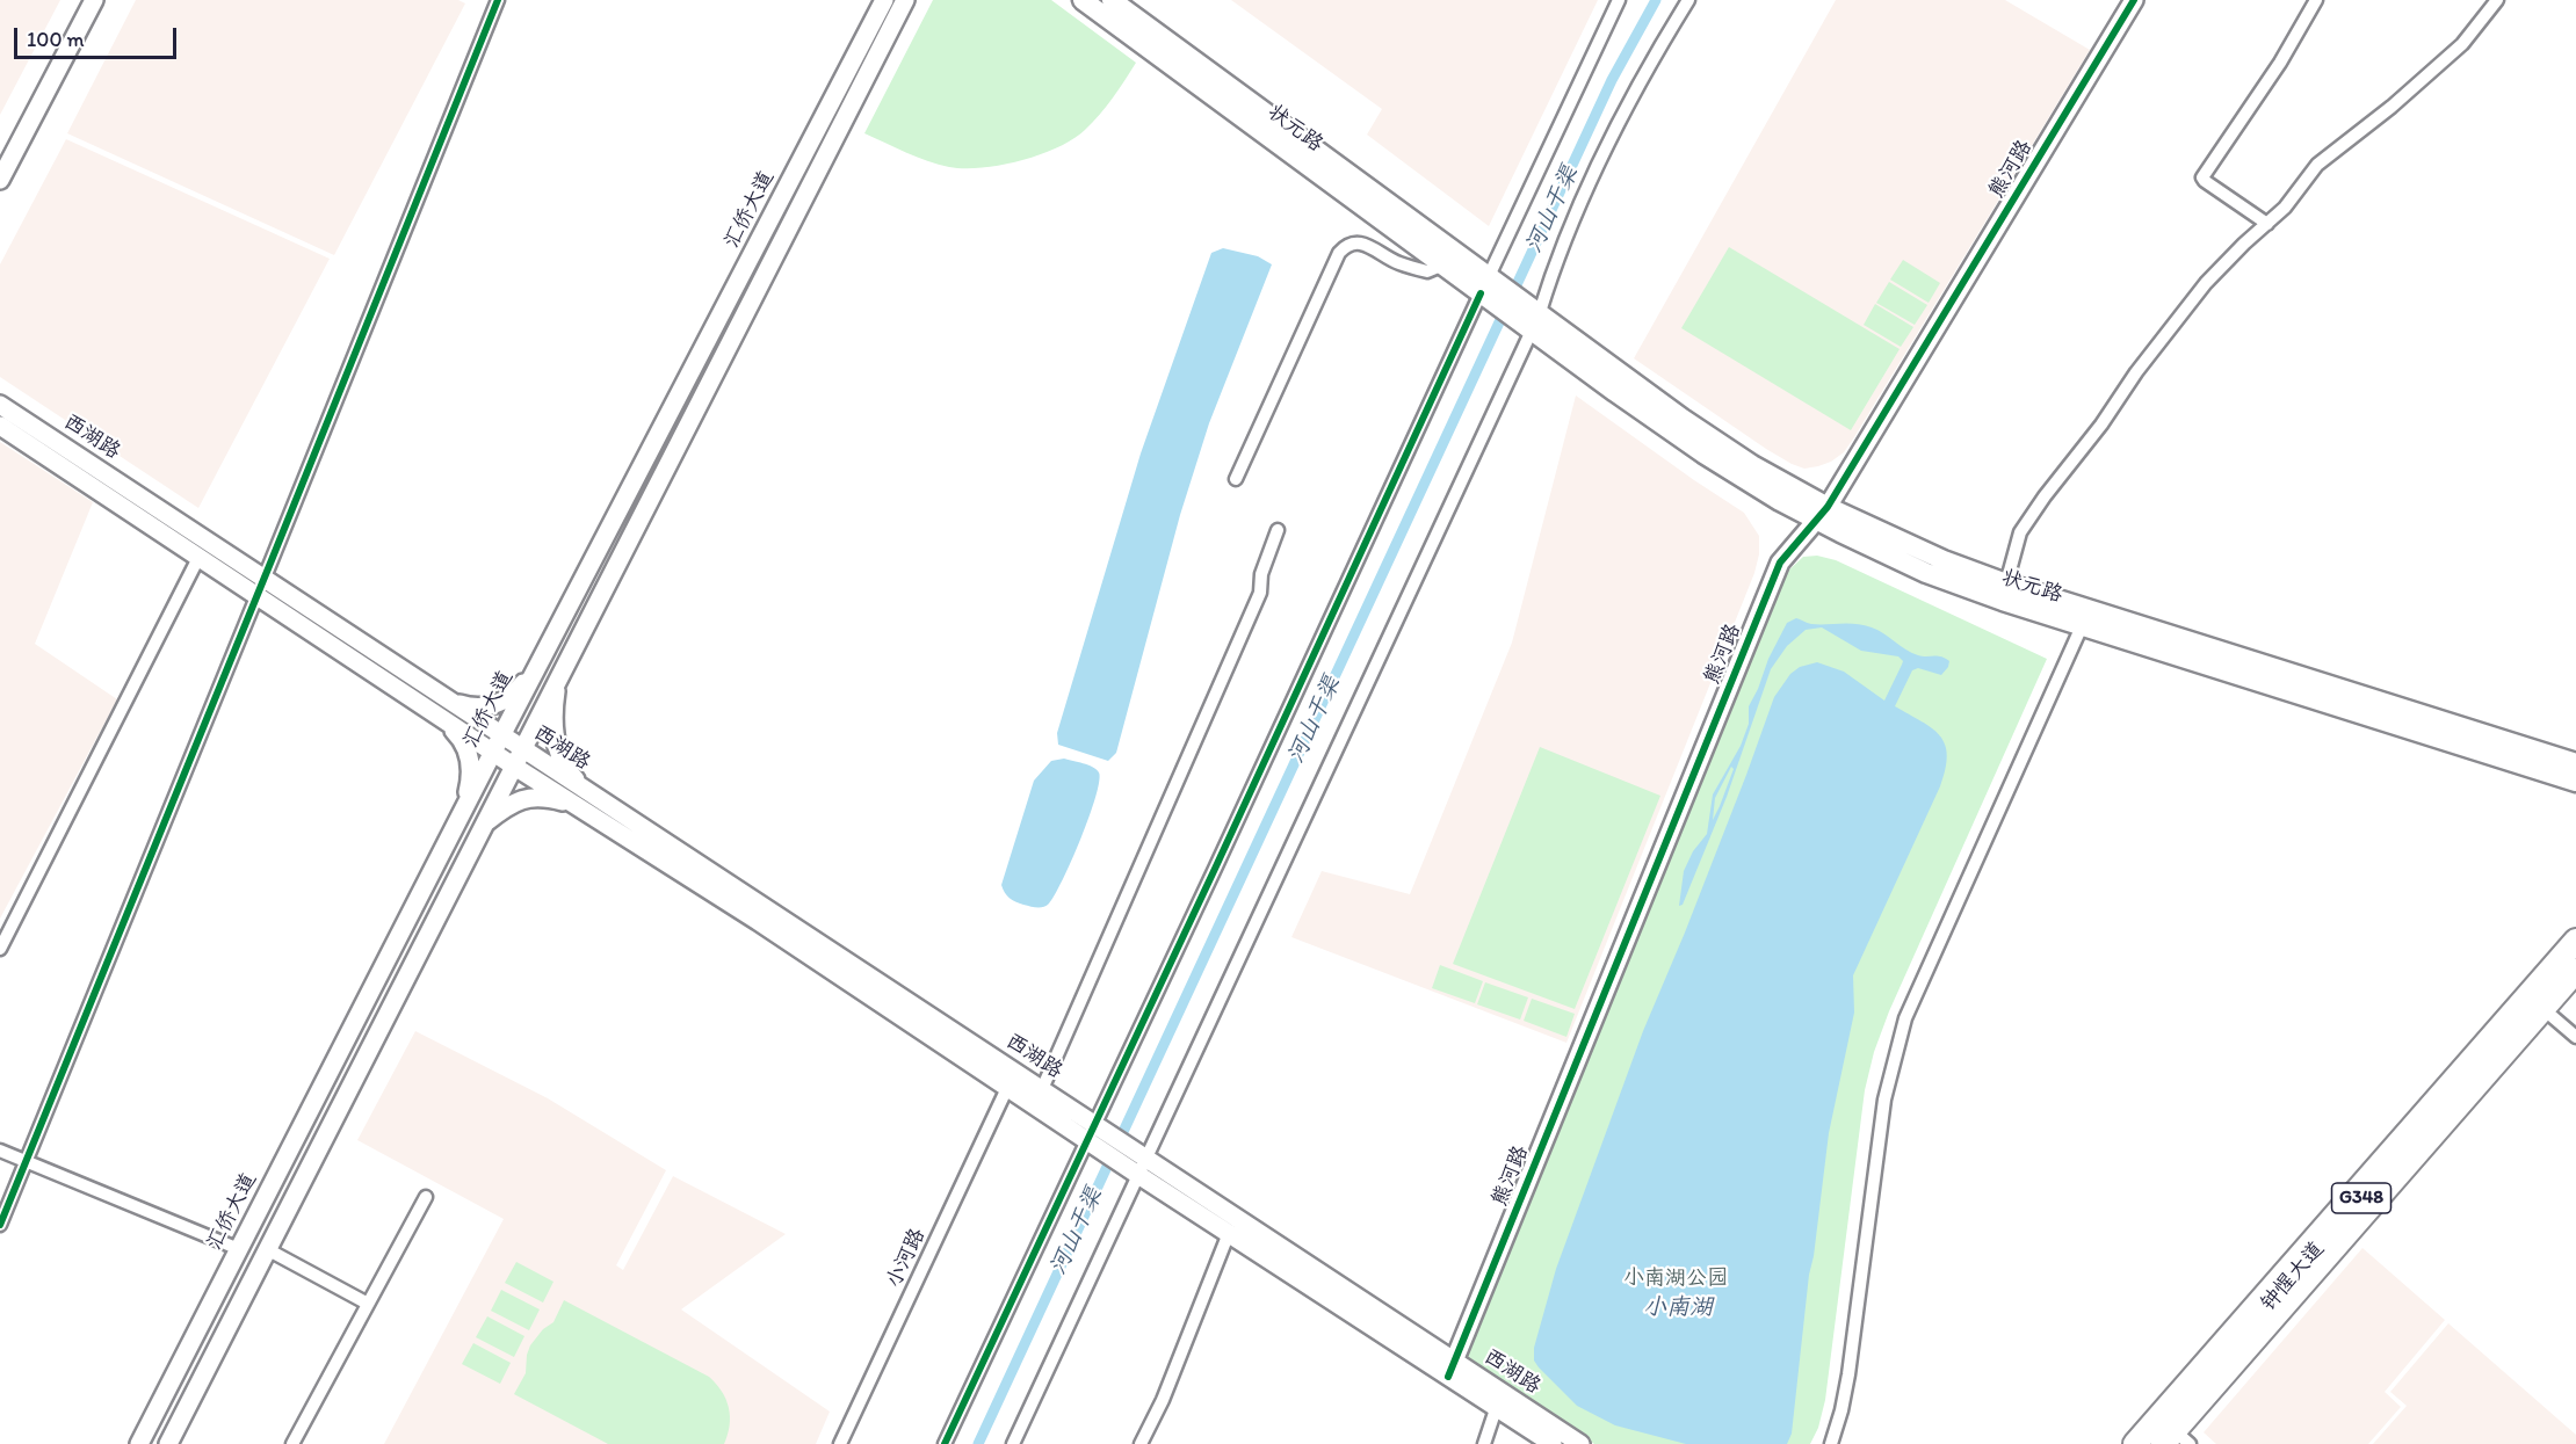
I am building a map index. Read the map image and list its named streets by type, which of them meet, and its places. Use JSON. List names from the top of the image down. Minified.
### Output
{"streets":{"highway":["G348","钟惺大道"],"main road":["状元路","熊河路","汇侨大道","西湖路"],"street":["小河路"]},"crossings":[["状元路","熊河路"],["熊河路","西湖路"],["汇侨大道","西湖路"],["西湖路","小河路"]],"water":["河山干渠","小南湖"],"parks":["小南湖公园"],"scale_bar":"100 m"}
